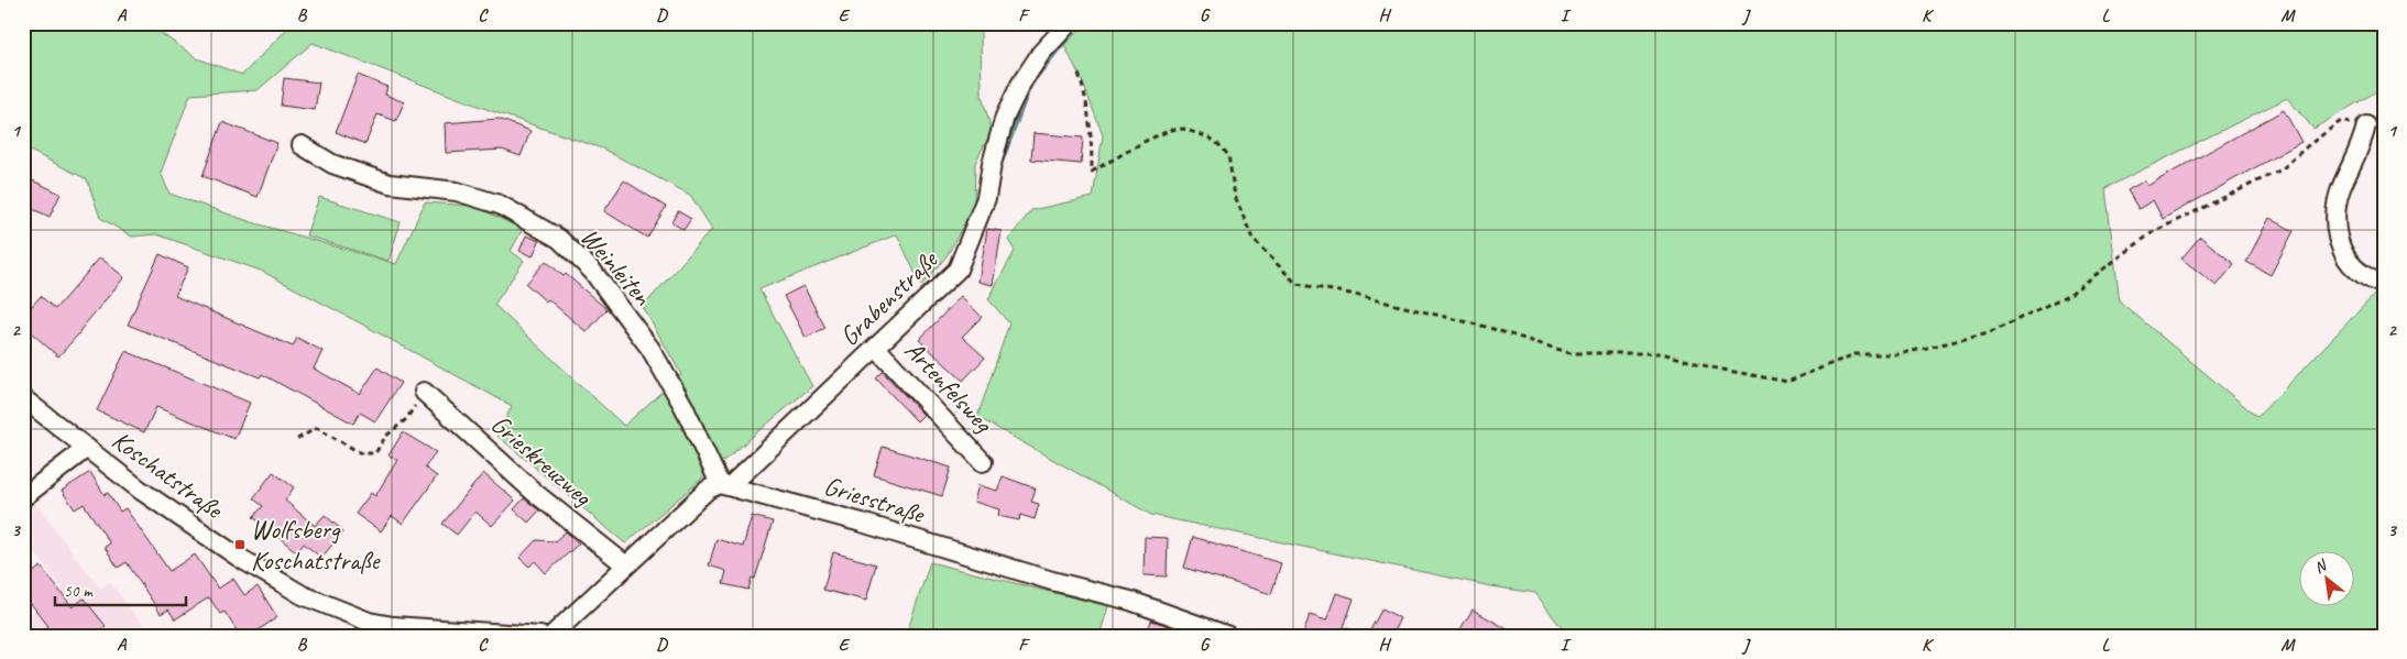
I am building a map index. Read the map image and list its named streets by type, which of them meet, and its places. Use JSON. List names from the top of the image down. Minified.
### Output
{"streets":{"street":["Weinleiten","Grabenstraße","Artenfelsweg","Grieskreuzweg","Koschatstraße","Griesstraße"]},"crossings":[["Weinleiten","Grabenstraße"],["Weinleiten","Griesstraße"],["Grabenstraße","Artenfelsweg"],["Grabenstraße","Griesstraße"]],"places":{"transit":["Wolfsberg Koschatstraße"]},"scale_bar":"50 m","north":"top left","grid":{"columns":["A","B","C","D","E","F","G","H","I","J","K","L","M"],"rows":["1","2","3"]}}
